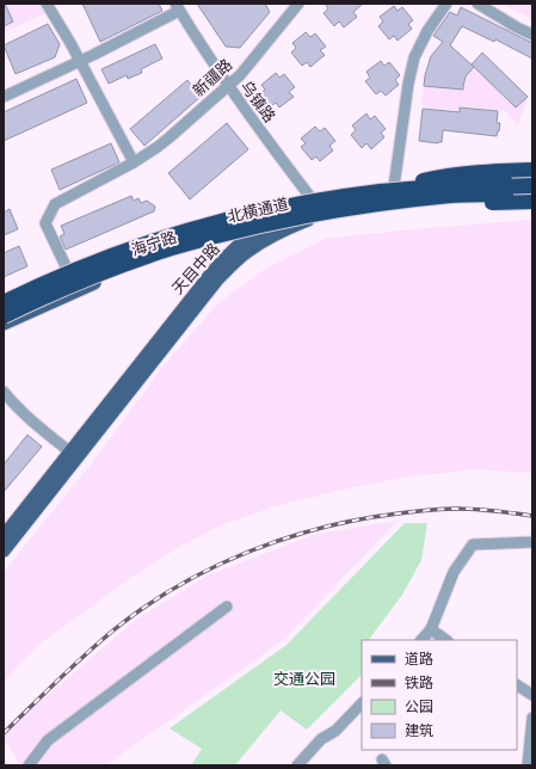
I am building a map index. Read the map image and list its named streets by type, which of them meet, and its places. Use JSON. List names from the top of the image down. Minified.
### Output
{"streets":{"highway":["北横通道"],"main road":["海宁路","天目中路"],"street":["新疆路","乌镇路"]},"crossings":[["新疆路","乌镇路"],["新疆路","海宁路"],["乌镇路","海宁路"],["乌镇路","天目中路"],["北横通道","天目中路"],["海宁路","天目中路"]],"parks":["交通公园"],"legend":["道路","铁路","公园","建筑"]}
